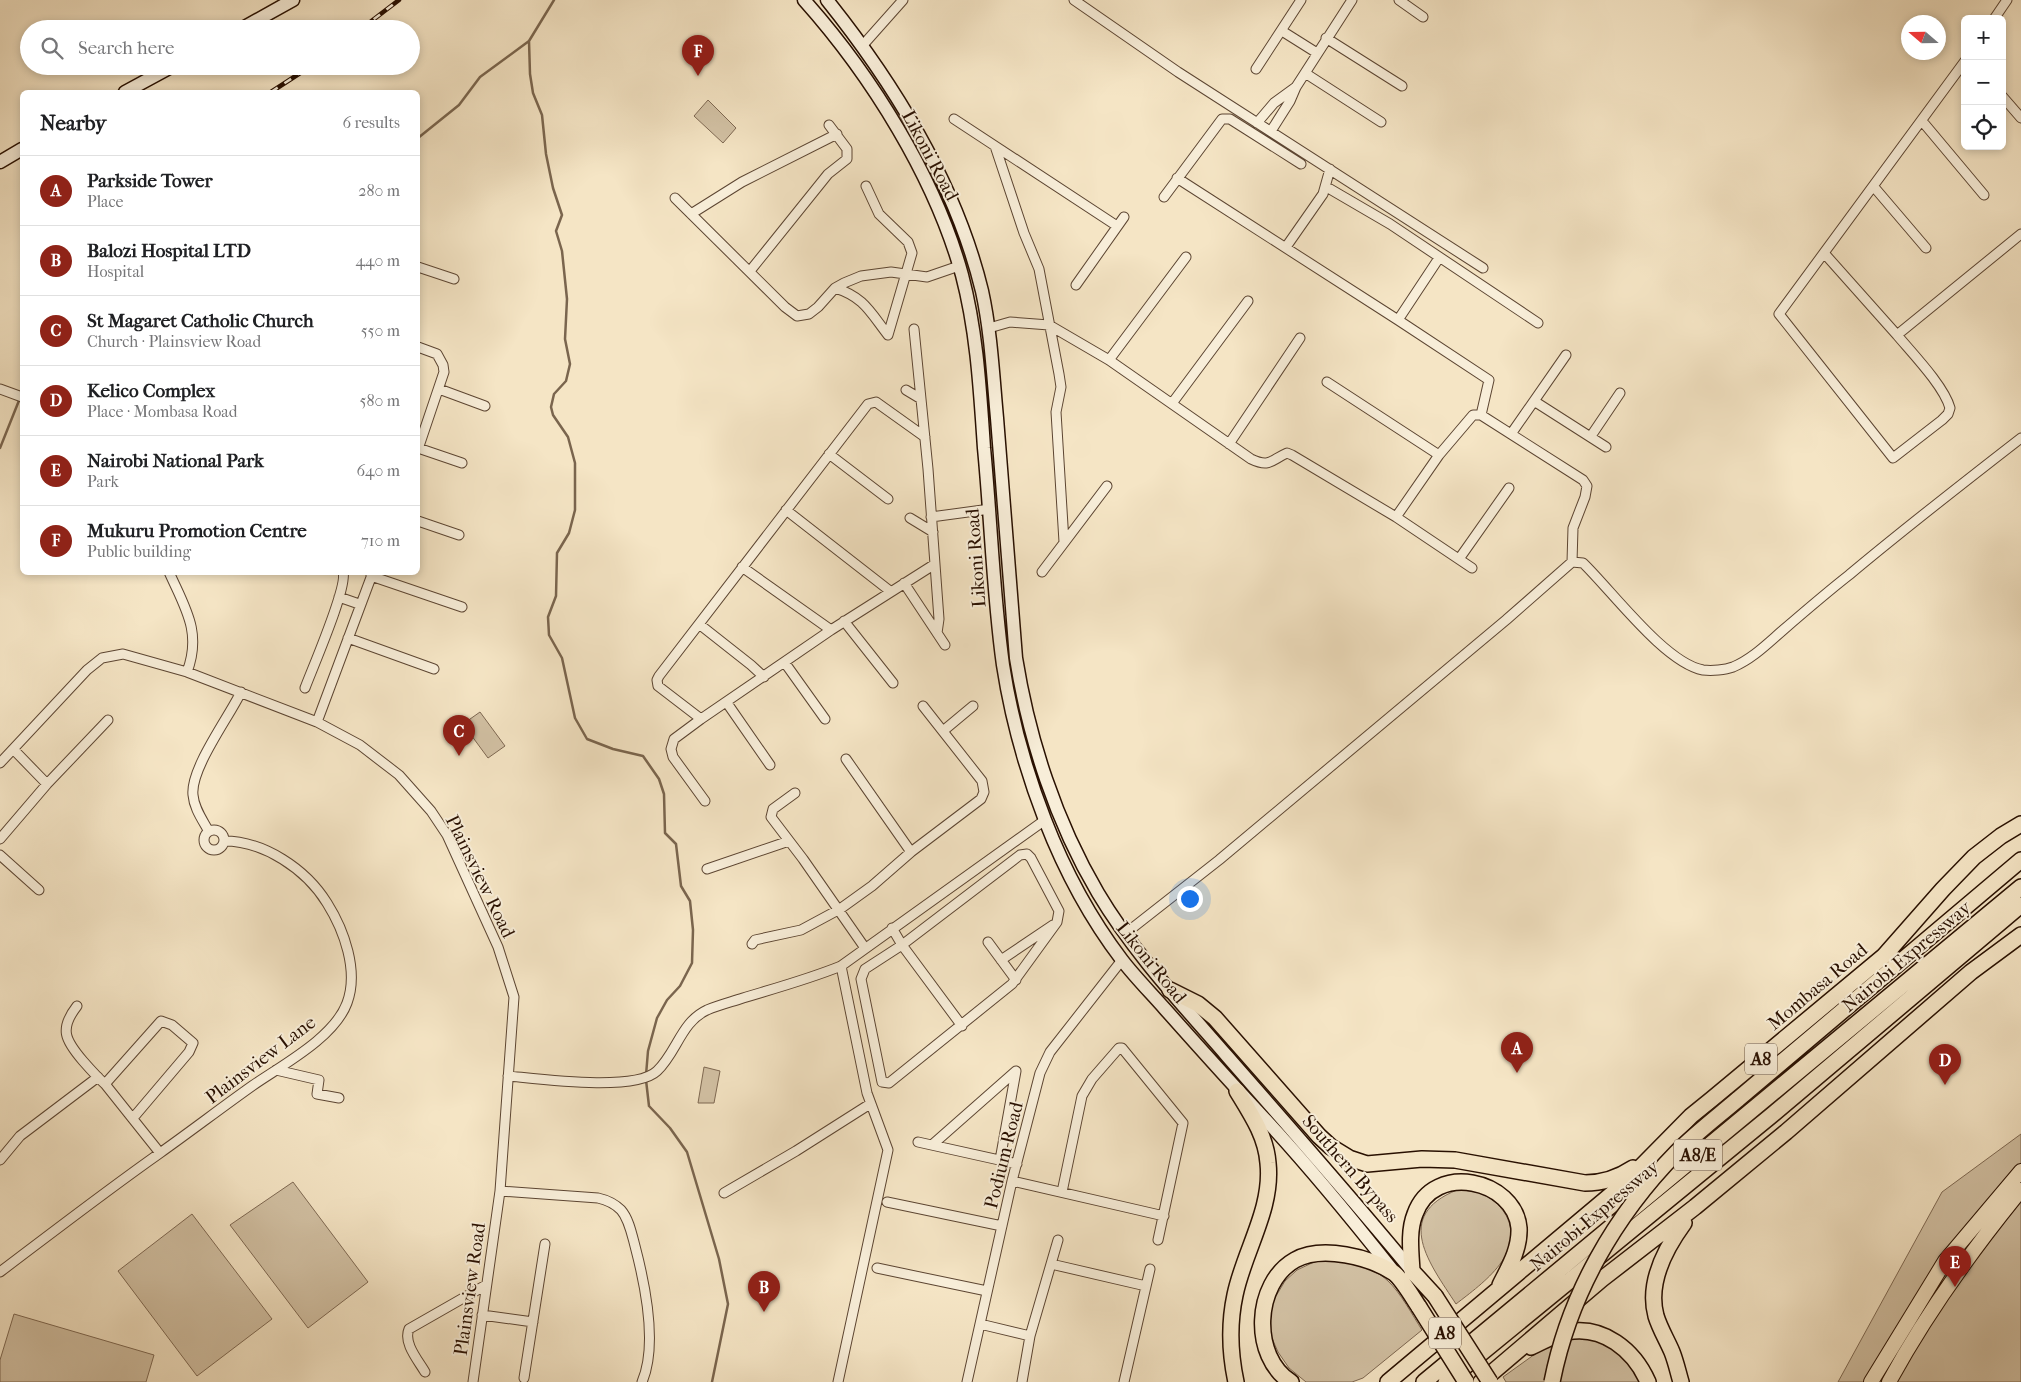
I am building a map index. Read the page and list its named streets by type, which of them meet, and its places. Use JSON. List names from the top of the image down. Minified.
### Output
{"streets":{"highway":["Nairobi Expressway","Mombasa Road","A8","A8/E","Southern Bypass"],"main road":["Likoni Road"],"street":["Plainsview Road","Plainsview Lane","Podium Road"]},"crossings":[["Likoni Road","Podium Road"],["Likoni Road","Southern Bypass"],["Mombasa Road","A8"]],"north":"left","page":{"map_buttons":["+","−"],"search":"Search here","pins":["F","C","A","D","E","B"],"heading":["Nearby","6 results"],"list":[{"mark":"A","name":"Parkside Tower","note":"Place","value":"280 m"},{"mark":"B","name":"Balozi Hospital LTD","note":"Hospital","value":"440 m"},{"mark":"C","name":"St Magaret Catholic Church","note":"Church · Plainsview Road","value":"550 m"},{"mark":"D","name":"Kelico Complex","note":"Place · Mombasa Road","value":"580 m"},{"mark":"E","name":"Nairobi National Park","note":"Park","value":"640 m"},{"mark":"F","name":"Mukuru Promotion Centre","note":"Public building","value":"710 m"}]}}
